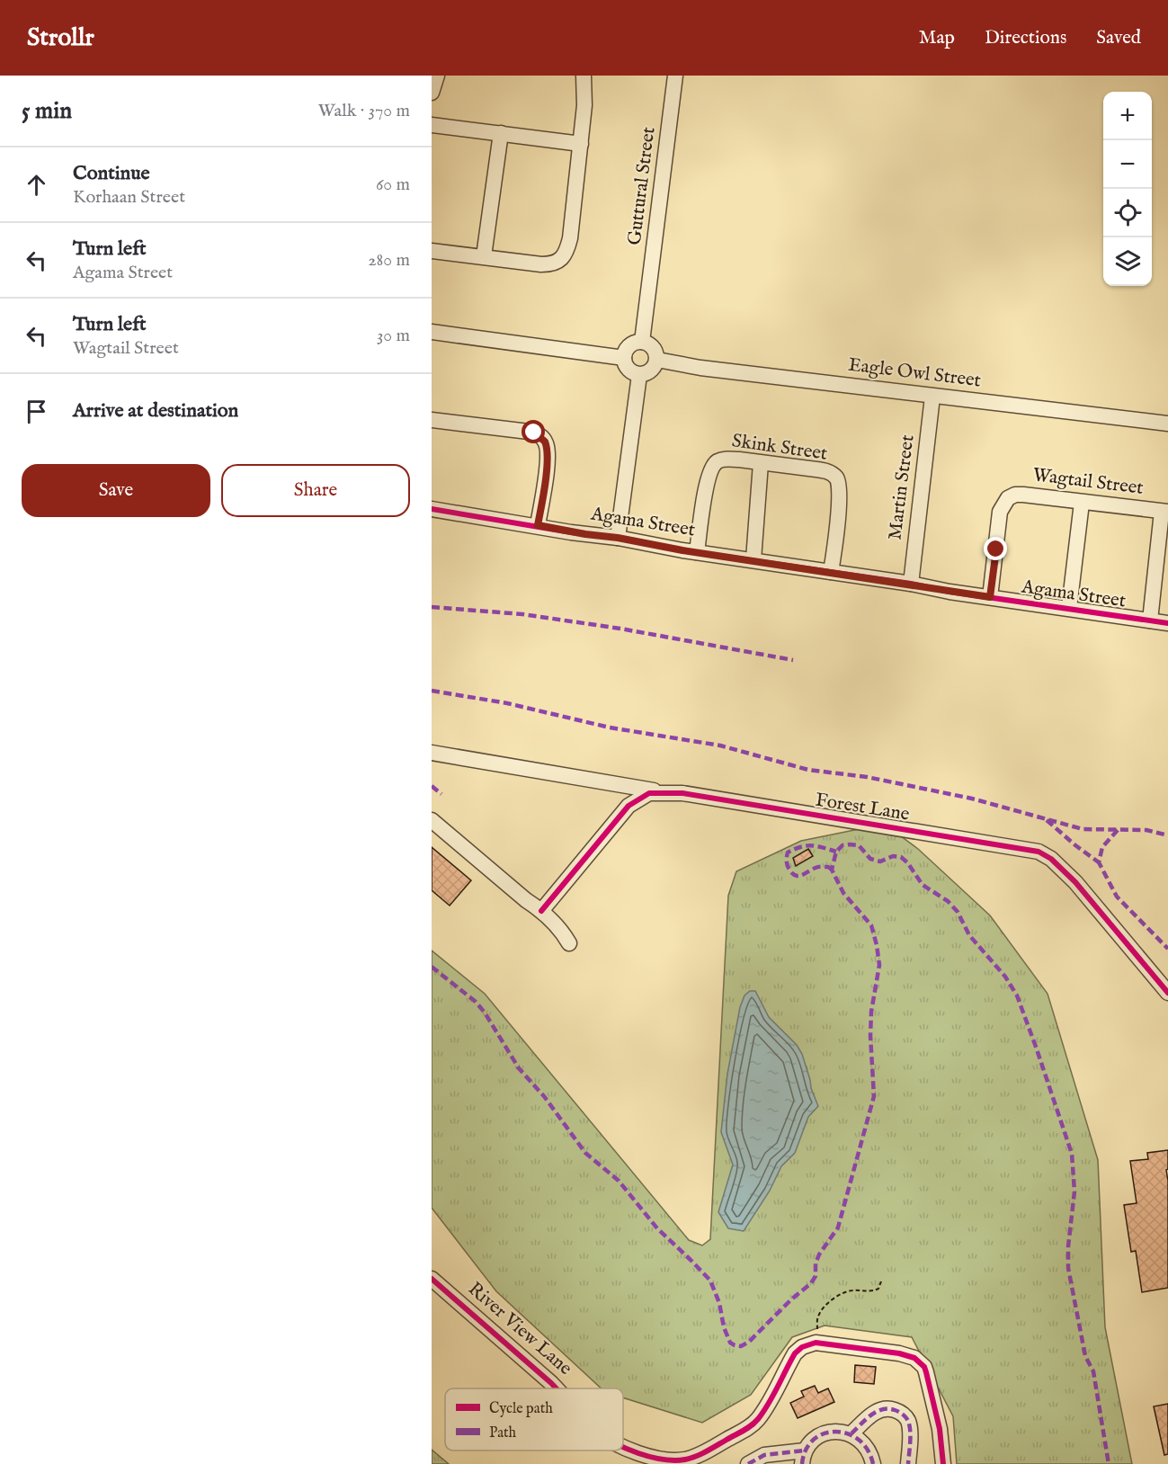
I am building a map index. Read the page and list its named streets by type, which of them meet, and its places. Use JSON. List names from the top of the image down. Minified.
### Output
{"streets":{"street":["Guttural Street","Eagle Owl Street","Skink Street","Wagtail Street","Martin Street","Agama Street","Forest Lane","River View Lane"]},"crossings":[["Guttural Street","Eagle Owl Street"],["Eagle Owl Street","Martin Street"],["Skink Street","Agama Street"],["Wagtail Street","Agama Street"],["Martin Street","Agama Street"]],"legend":["Cycle path","Path"],"page":{"header":"Strollr","nav":["Map","Directions","Saved"],"heading":["5 min","Walk · 370 m"],"map_buttons":["+","−"],"list":[["Continue","Korhaan Street","60 m"],["Turn left","Agama Street","280 m"],["Turn left","Wagtail Street","30 m"],"Arrive at destination"],"buttons":["Save","Share"]}}
